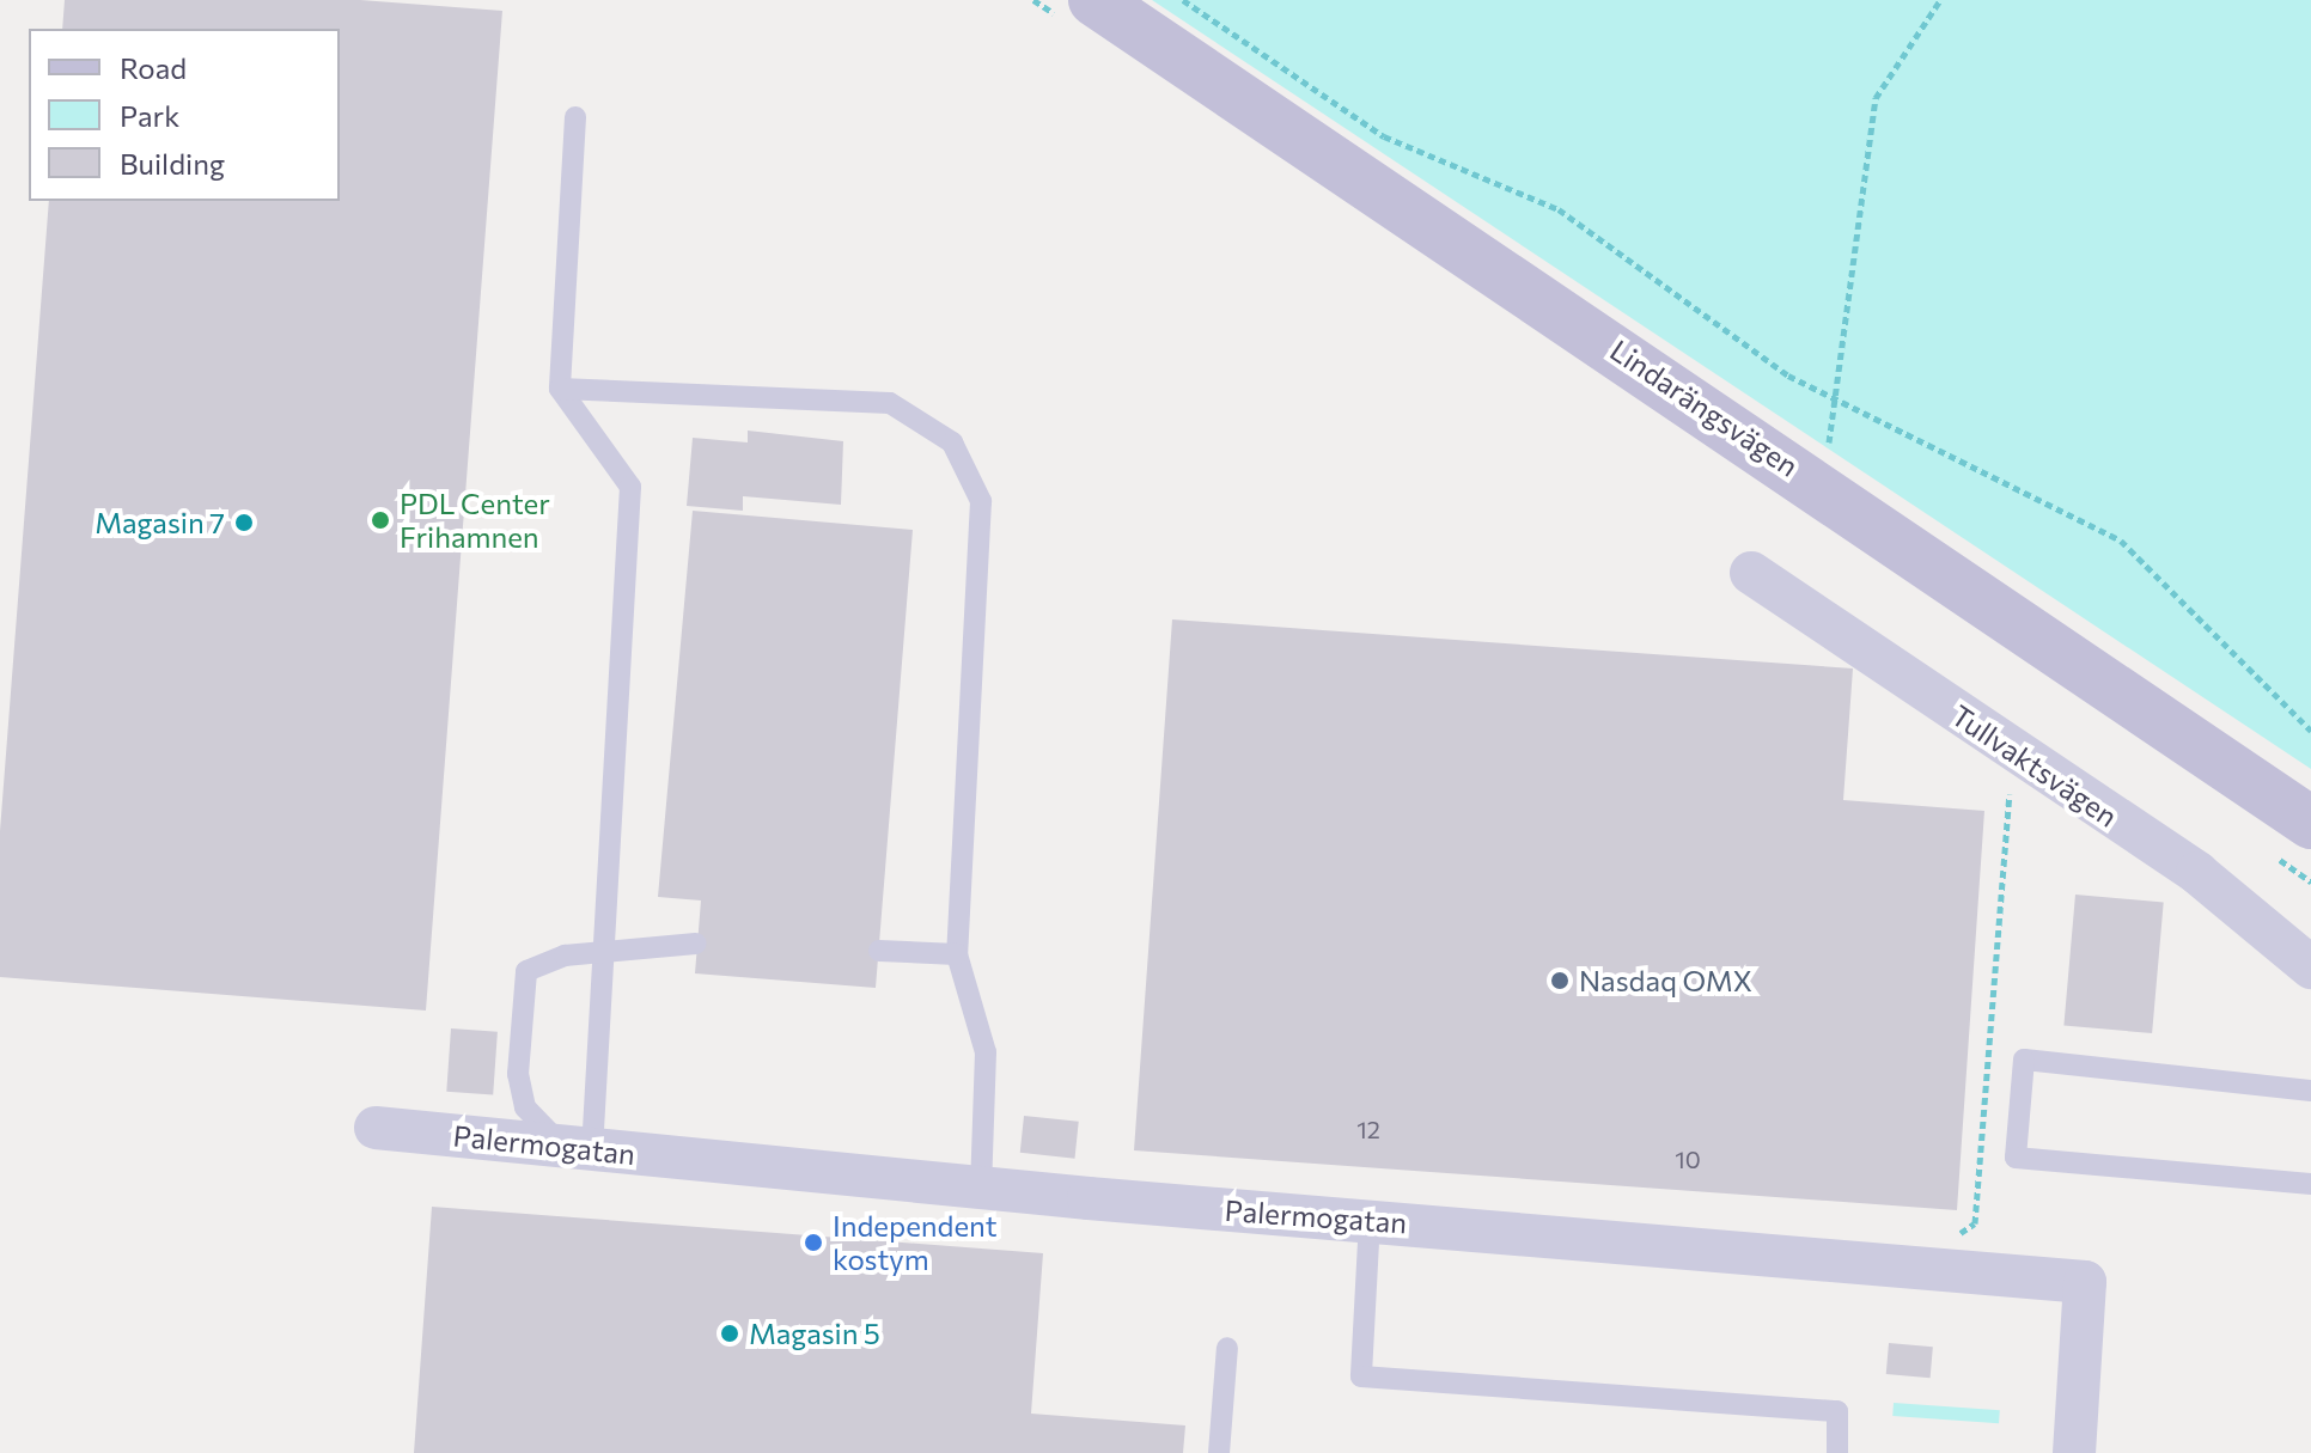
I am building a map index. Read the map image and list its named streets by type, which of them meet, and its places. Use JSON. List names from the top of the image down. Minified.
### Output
{"streets":{"street":["Lindarängsvägen","Tullvaktsvägen","Palermogatan"]},"places":["PDL Center Frihamnen","Magasin 7","Nasdaq OMX","Independent kostym","Magasin 5"],"house_numbers":["12","10"],"legend":["Road","Park","Building"]}
